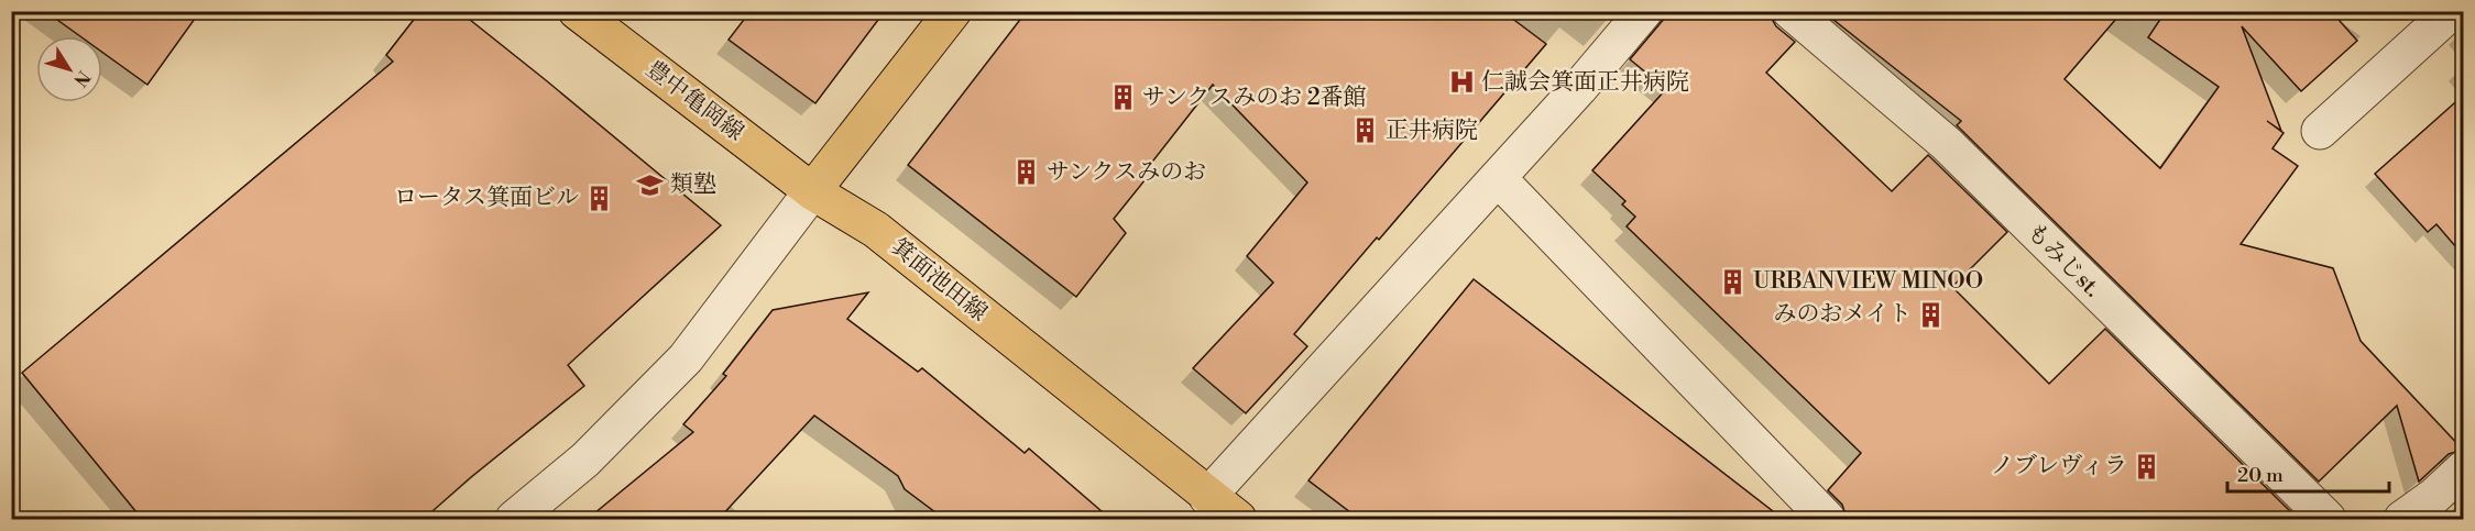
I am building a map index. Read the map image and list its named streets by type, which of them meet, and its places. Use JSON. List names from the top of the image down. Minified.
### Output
{"streets":{"main road":["豊中亀岡線","箕面池田線"],"street":["もみじst."]},"crossings":[["豊中亀岡線","箕面池田線"]],"places":{"hospital":["仁誠会箕面正井病院"],"building":["サンクスみのお 2番館","正井病院","サンクスみのお","ロータス箕面ビル","URBANVIEW MINOO","みのおメイト","ノブレヴィラ"],"school or university":["類塾"]},"scale_bar":"20 m","north":"bottom right"}
